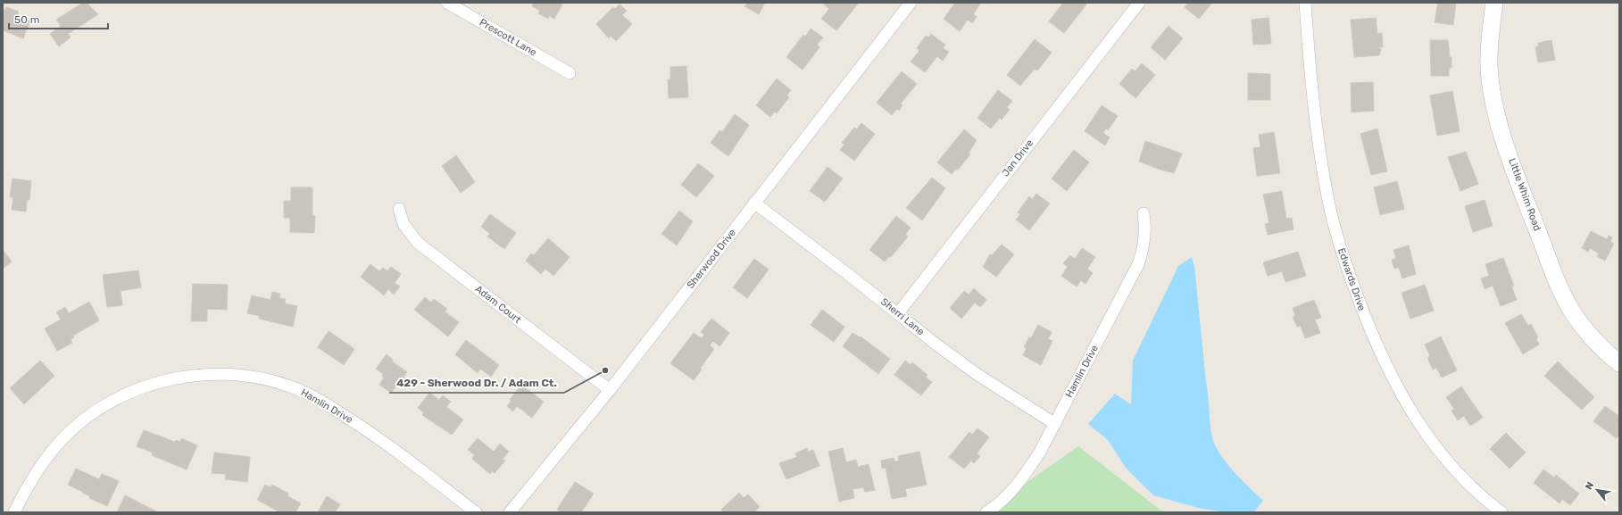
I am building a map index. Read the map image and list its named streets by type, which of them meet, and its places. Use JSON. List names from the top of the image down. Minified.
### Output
{"streets":{"street":["Prescott Lane","Jan Drive","Little Whim Road","Sherwood Drive","Edwards Drive","Adam Court","Sherri Lane","Hamlin Drive"]},"crossings":[["Jan Drive","Sherri Lane"],["Sherwood Drive","Adam Court"],["Sherwood Drive","Sherri Lane"],["Sherri Lane","Hamlin Drive"]],"places":["429 - Sherwood Dr. / Adam Ct."],"scale_bar":"50 m","north":"top left"}
